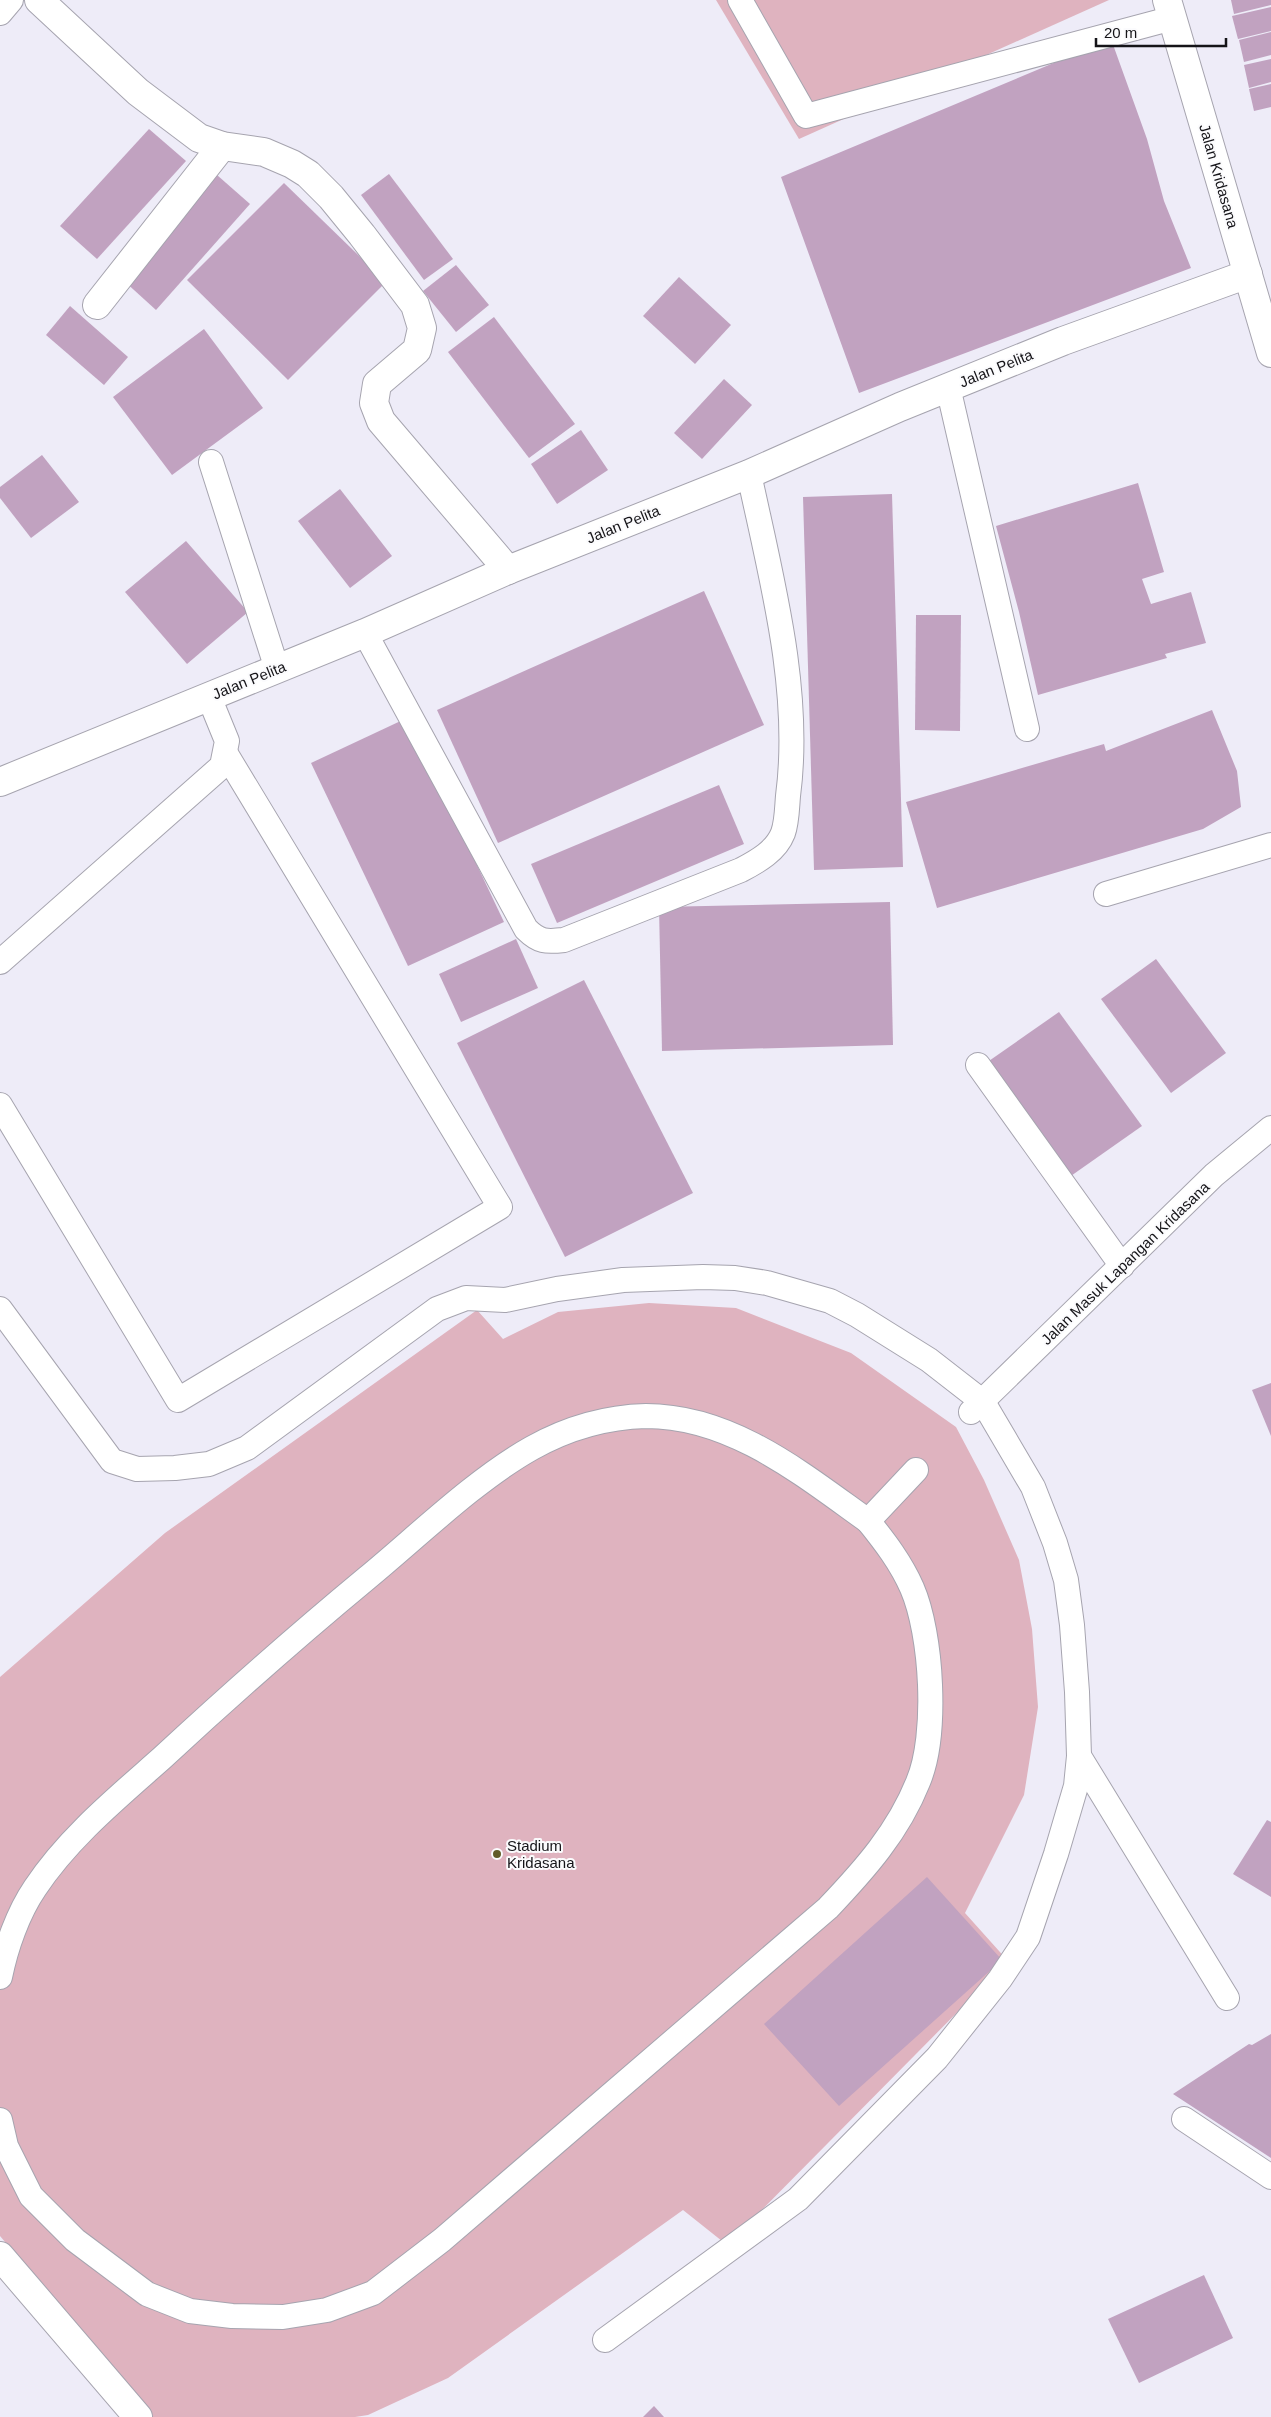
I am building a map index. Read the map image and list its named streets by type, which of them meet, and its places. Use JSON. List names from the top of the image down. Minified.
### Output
{"streets":{"street":["Jalan Kridasana","Jalan Pelita"],"lane":["Jalan Masuk Lapangan Kridasana"]},"crossings":[["Jalan Kridasana","Jalan Pelita"]],"places":["Stadium Kridasana"],"scale_bar":"20 m"}
